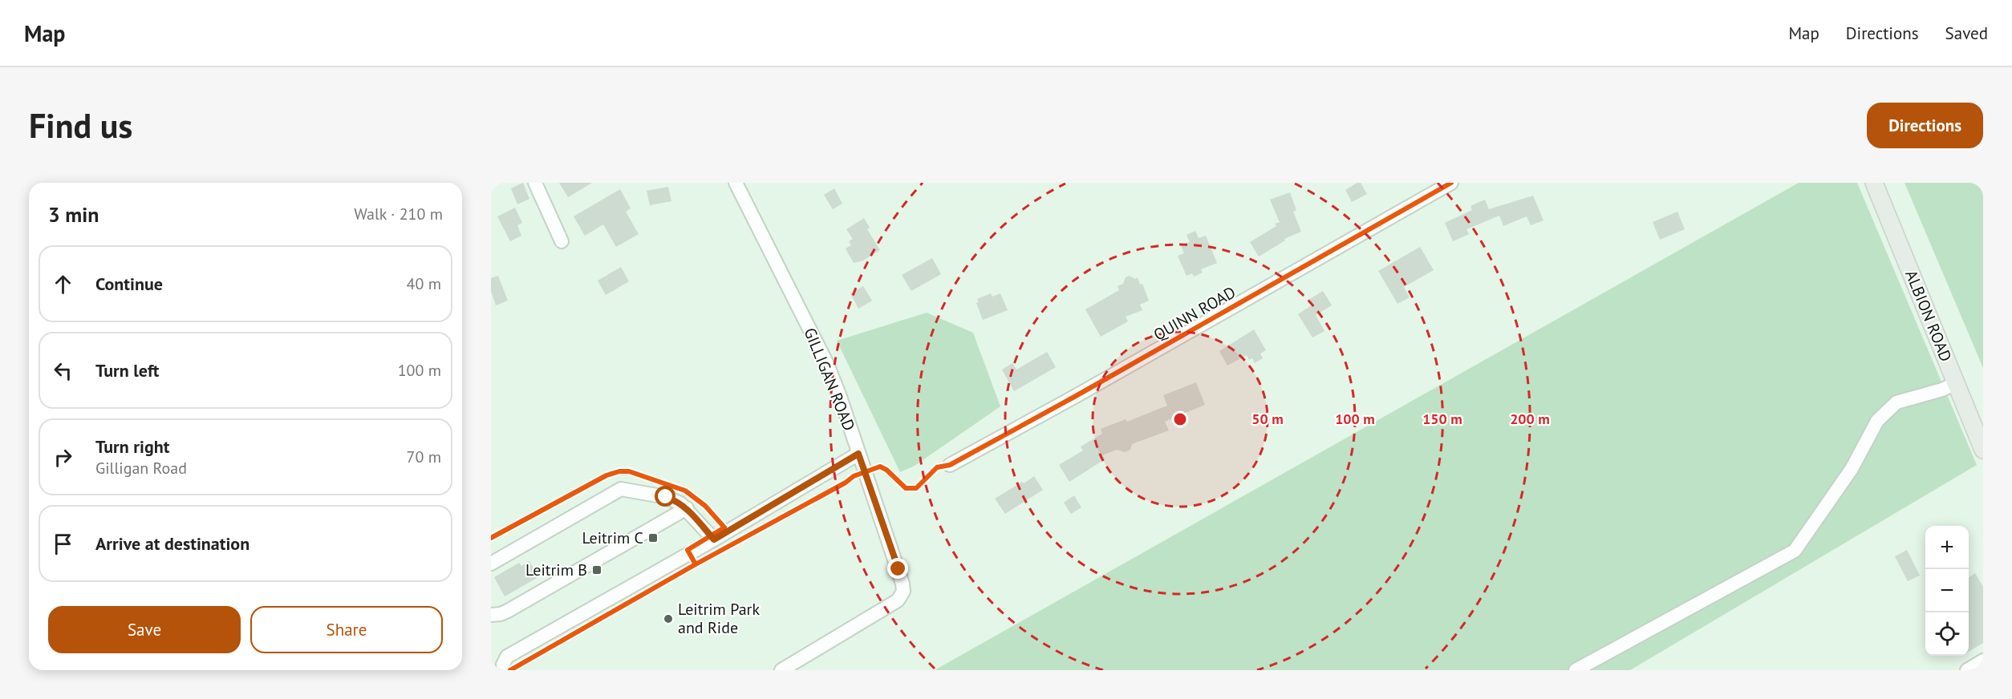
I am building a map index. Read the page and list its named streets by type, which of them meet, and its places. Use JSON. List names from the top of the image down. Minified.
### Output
{"streets":{"main road":["ALBION ROAD"],"street":["QUINN ROAD","GILLIGAN ROAD"]},"places":{"transit":["Leitrim C","Leitrim B"],"other":["Leitrim Park and Ride"]},"page":{"header":"Map","nav":["Map","Directions","Saved"],"buttons":["Directions",["Save","Share"]],"title":"Find us","heading":["3 min","Walk · 210 m"],"list":[["Continue","40 m"],["Turn left","100 m"],["Turn right","Gilligan Road","70 m"],"Arrive at destination"],"map_buttons":["+","−"]},"rings":["50 m","100 m","150 m","200 m"]}
